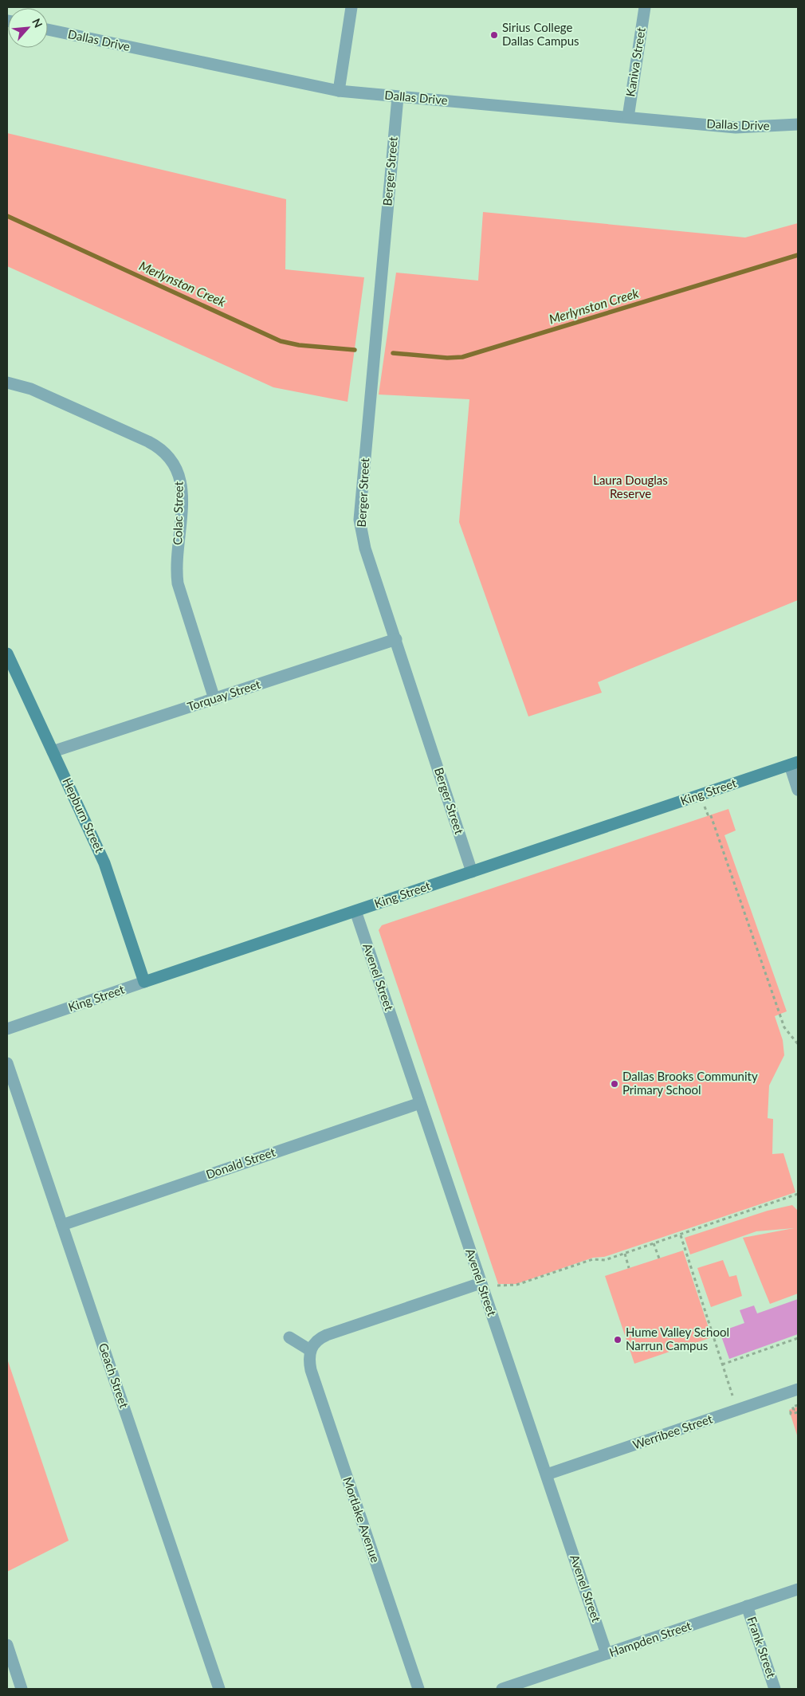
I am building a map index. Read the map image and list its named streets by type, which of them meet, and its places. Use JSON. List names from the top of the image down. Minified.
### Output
{"streets":{"street":["Dallas Drive","Kaniva Street","Berger Street","Colac Street","Torquay Street","King Street","Hepburn Street","Avenel Street","Donald Street","Geach Street","Werribee Street","Mortlake Avenue","Hampden Street","Frank Street"]},"crossings":[["Dallas Drive","Kaniva Street"],["Dallas Drive","Berger Street"],["Berger Street","Torquay Street"],["Berger Street","King Street"],["Colac Street","Torquay Street"],["Torquay Street","Hepburn Street"],["King Street","Hepburn Street"],["King Street","Avenel Street"],["Avenel Street","Donald Street"],["Avenel Street","Werribee Street"],["Avenel Street","Hampden Street"],["Donald Street","Geach Street"],["Hampden Street","Frank Street"]],"water":["Merlynston Creek"],"parks":["Laura Douglas Reserve"],"places":["Sirius College Dallas Campus","Dallas Brooks Community Primary School","Hume Valley School Narrun Campus"],"north":"top right"}
